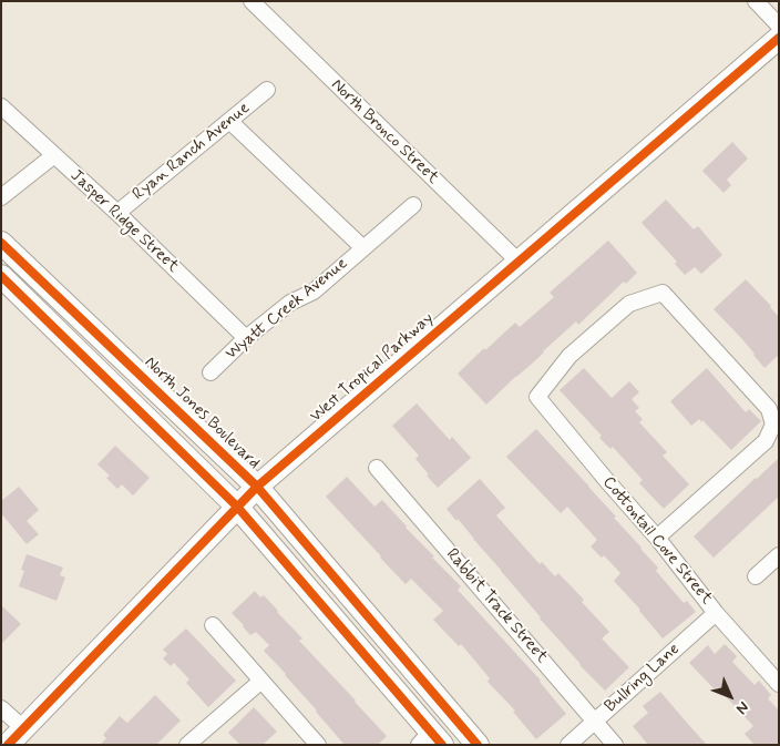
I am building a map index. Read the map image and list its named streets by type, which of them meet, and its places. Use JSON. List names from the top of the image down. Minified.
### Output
{"streets":{"main road":["West Tropical Parkway","North Jones Boulevard"],"street":["North Bronco Street","Ryan Ranch Avenue","Jasper Ridge Street","Wyatt Creek Avenue","Cottontail Cove Street","Rabbit Track Street","Bullring Lane"]},"crossings":[["North Bronco Street","West Tropical Parkway"],["Ryan Ranch Avenue","Jasper Ridge Street"],["Jasper Ridge Street","Wyatt Creek Avenue"],["West Tropical Parkway","North Jones Boulevard"],["Cottontail Cove Street","Bullring Lane"],["Rabbit Track Street","Bullring Lane"]],"north":"bottom right"}
